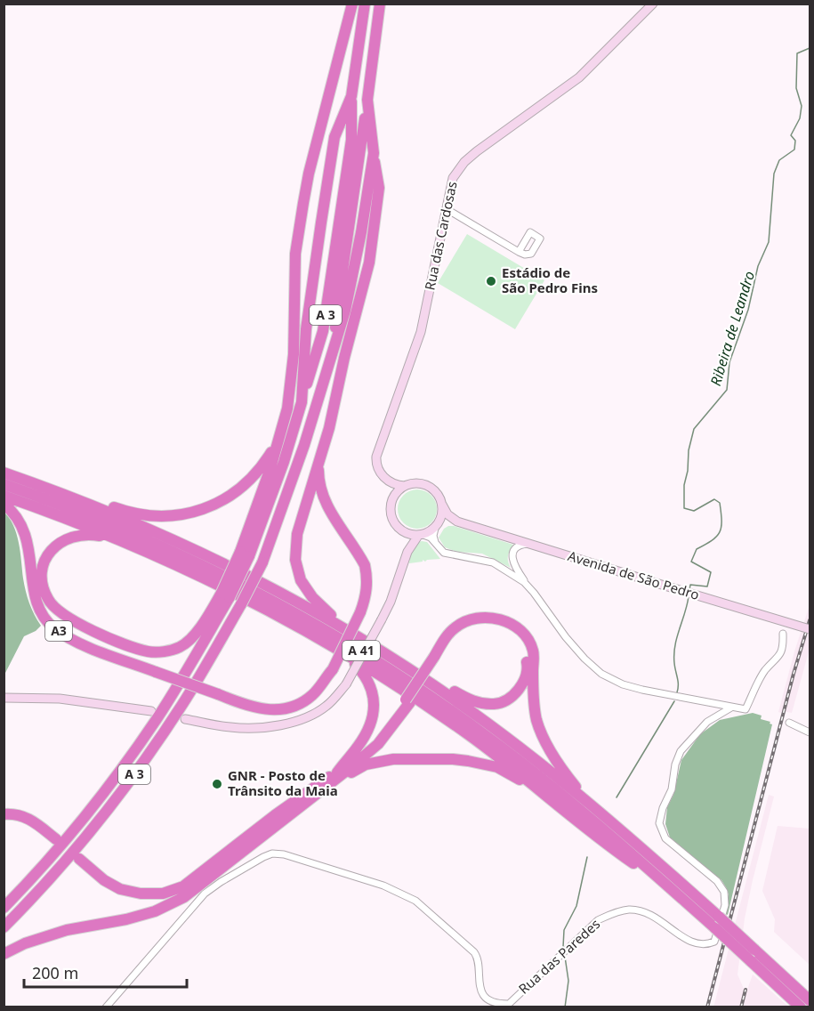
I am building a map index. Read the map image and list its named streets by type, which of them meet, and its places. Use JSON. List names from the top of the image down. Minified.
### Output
{"streets":{"highway":["A 3","A3","A 41"],"street":["Rua das Cardosas","Avenida de São Pedro","Rua das Paredes"]},"crossings":[["Rua das Cardosas","Avenida de São Pedro"]],"water":["Ribeira de Leandro"],"places":["Estádio de São Pedro Fins","GNR - Posto de Trânsito da Maia"],"scale_bar":"200 m"}
